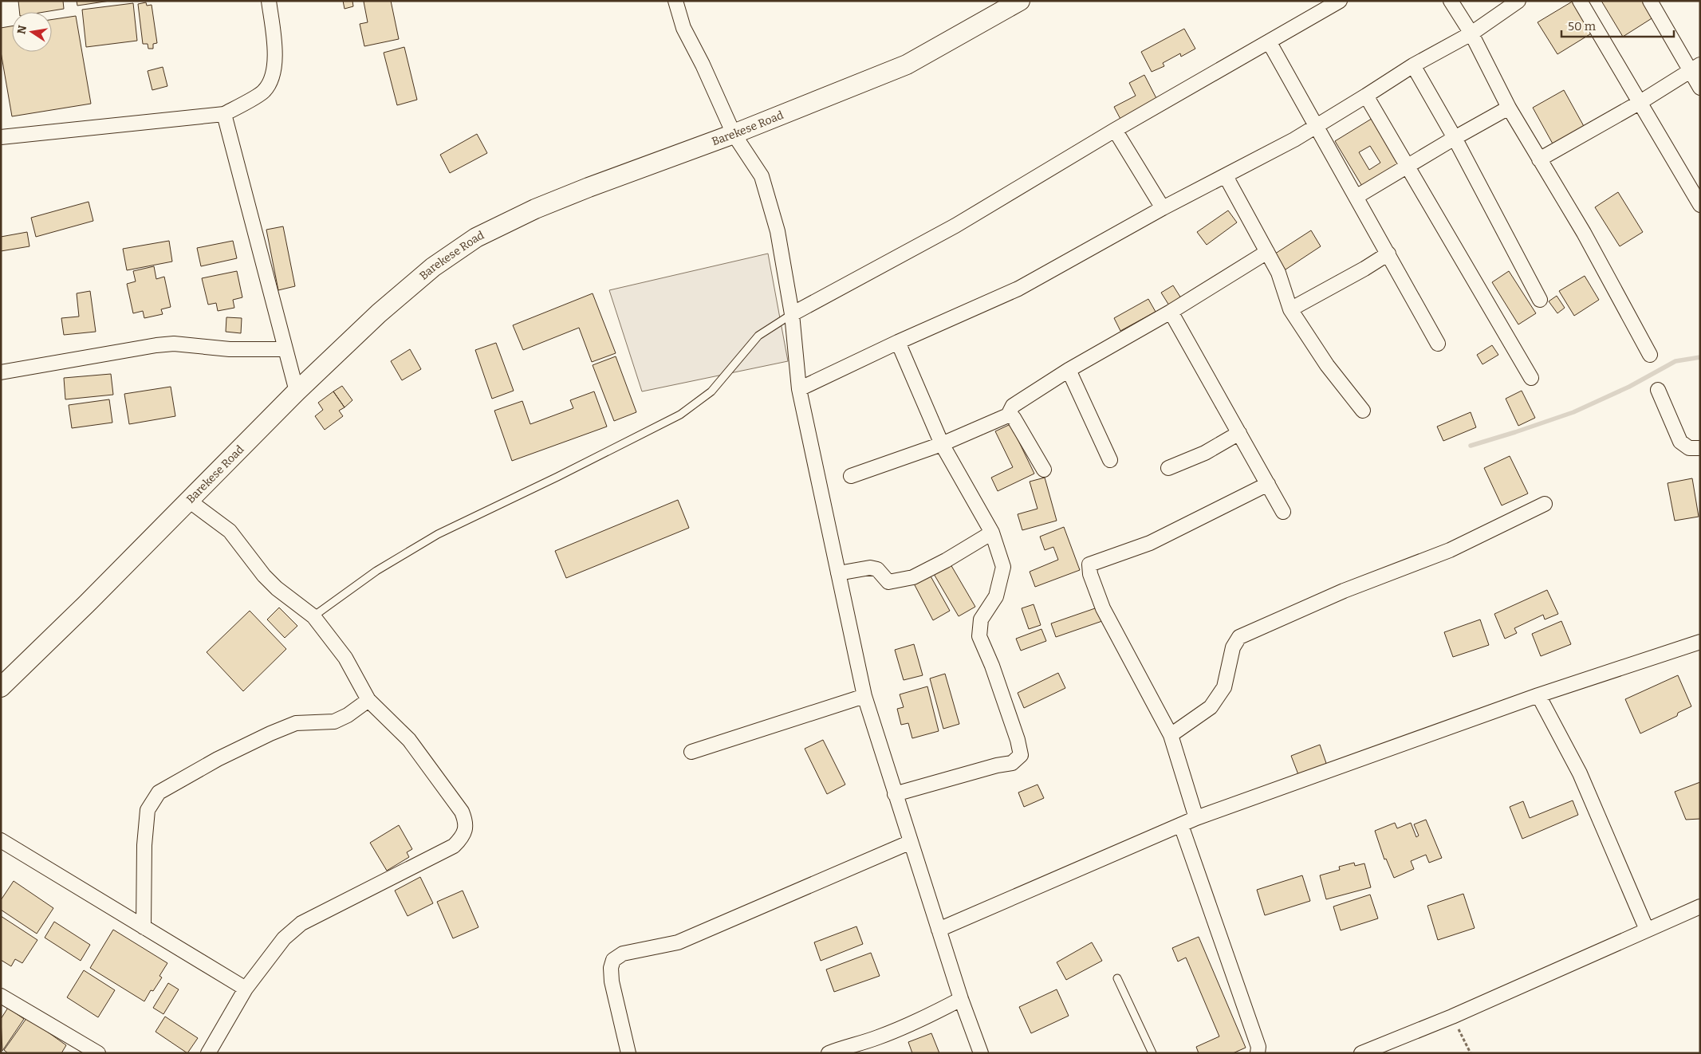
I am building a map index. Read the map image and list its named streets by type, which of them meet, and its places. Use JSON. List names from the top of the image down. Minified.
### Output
{"streets":{"main road":["Barekese Road"]},"scale_bar":"50 m","north":"left"}
